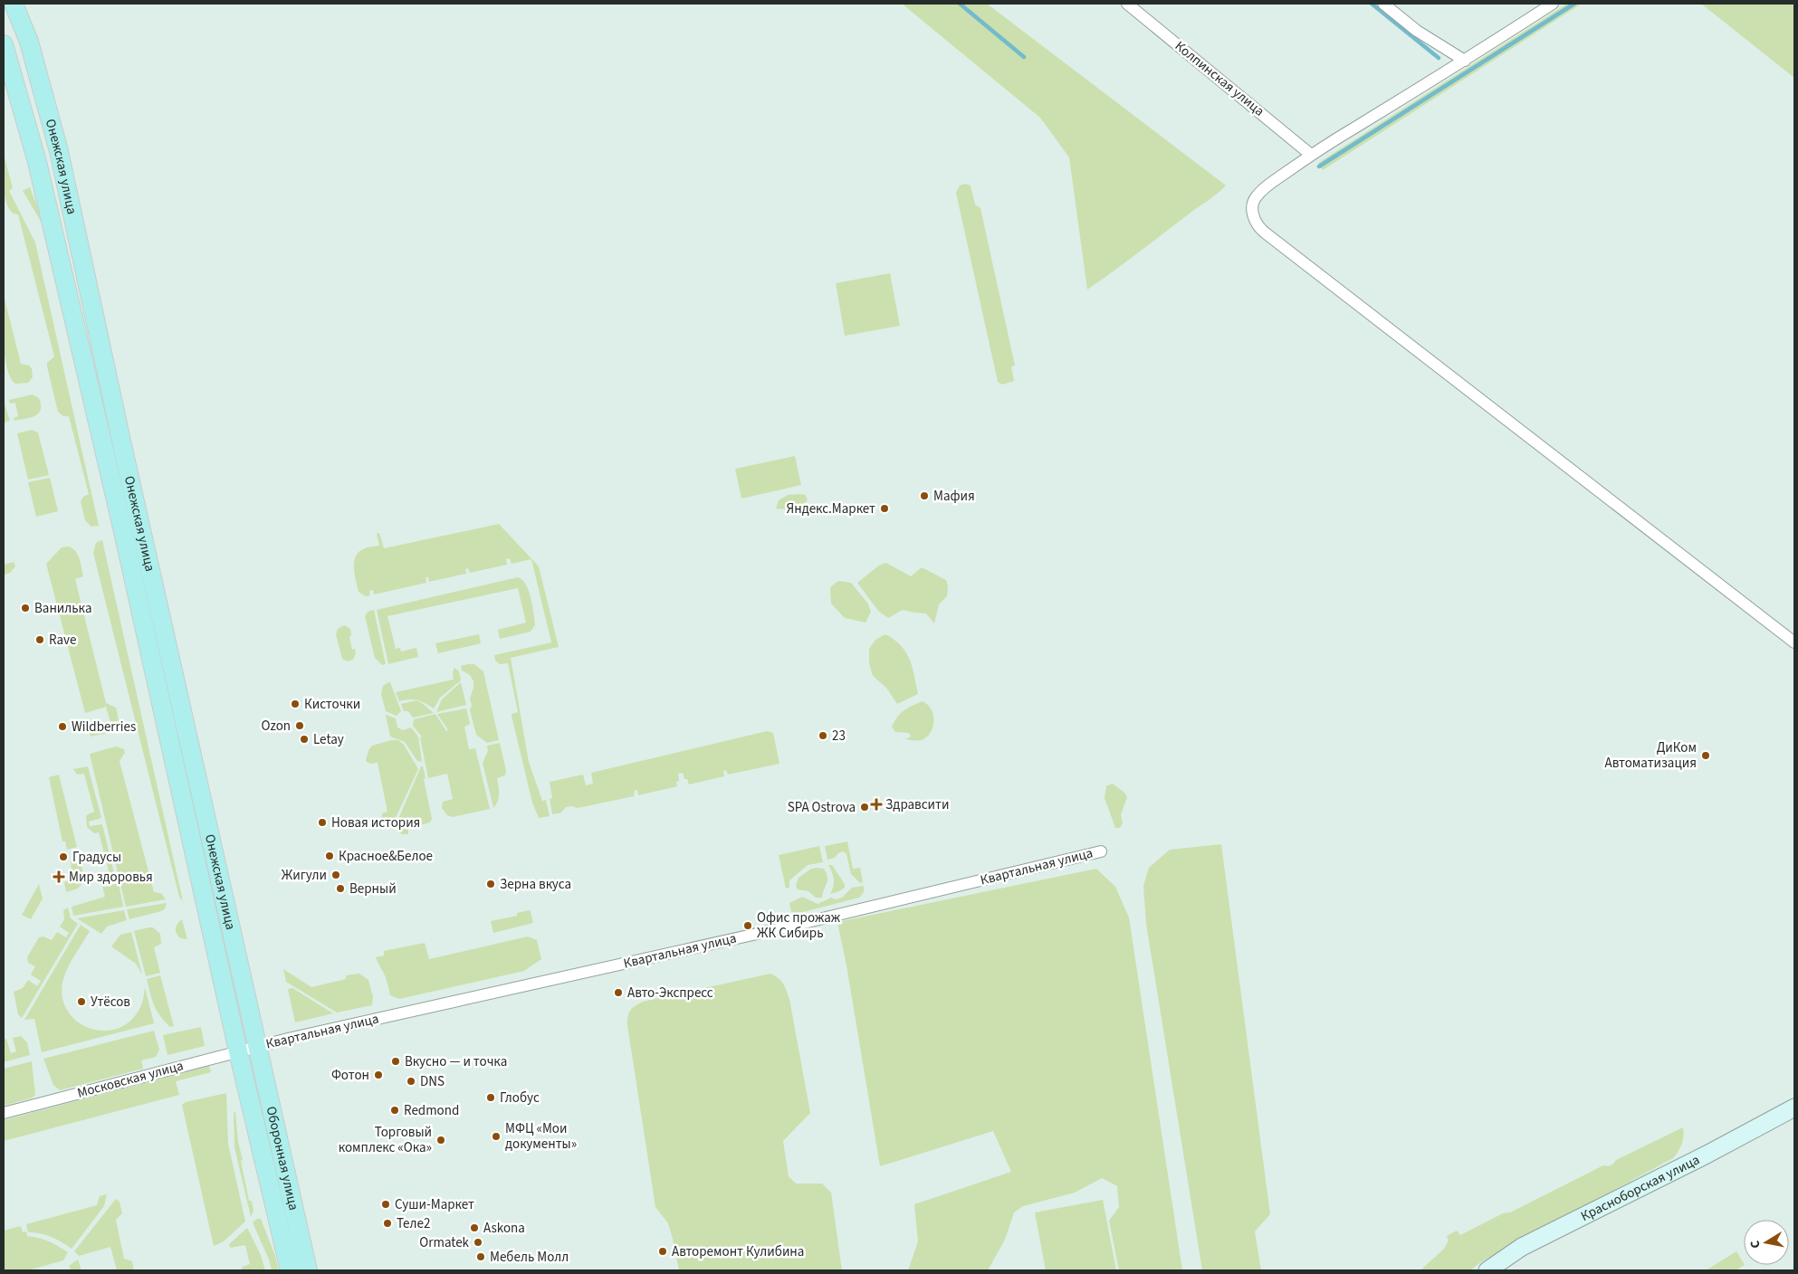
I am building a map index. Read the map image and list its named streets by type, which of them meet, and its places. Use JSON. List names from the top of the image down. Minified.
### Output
{"streets":{"main road":["Онежская улица","Оборонная улица"],"street":["Колпинская улица","Квартальная улица","Московская улица","Красноборская улица"]},"crossings":[["Онежская улица","Квартальная улица"],["Онежская улица","Московская улица"],["Онежская улица","Оборонная улица"],["Квартальная улица","Московская улица"],["Квартальная улица","Оборонная улица"],["Московская улица","Оборонная улица"]],"places":{"other":["Мафия","Яндекс.Маркет","Ванилька","Rave","Кисточки","Ozon","Wildberries","23","Letay","ДиКом Автоматизация","SPA Ostrova","Новая история","Красное&Белое","Градусы","Жигули","Зерна вкуса","Верный","Офис прожаж ЖК Сибирь","Авто-Экспресс","Утёсов","Вкусно — и точка","Фотон","DNS","Глобус","Redmond","МФЦ «Мои документы»","Торговый комплекс «Ока»","Суши-Маркет","Теле2","Askona","Ormatek","Авторемонт Кулибина","Мебель Молл"],"health":["Здравсити","Мир здоровья"]},"north":"left"}
